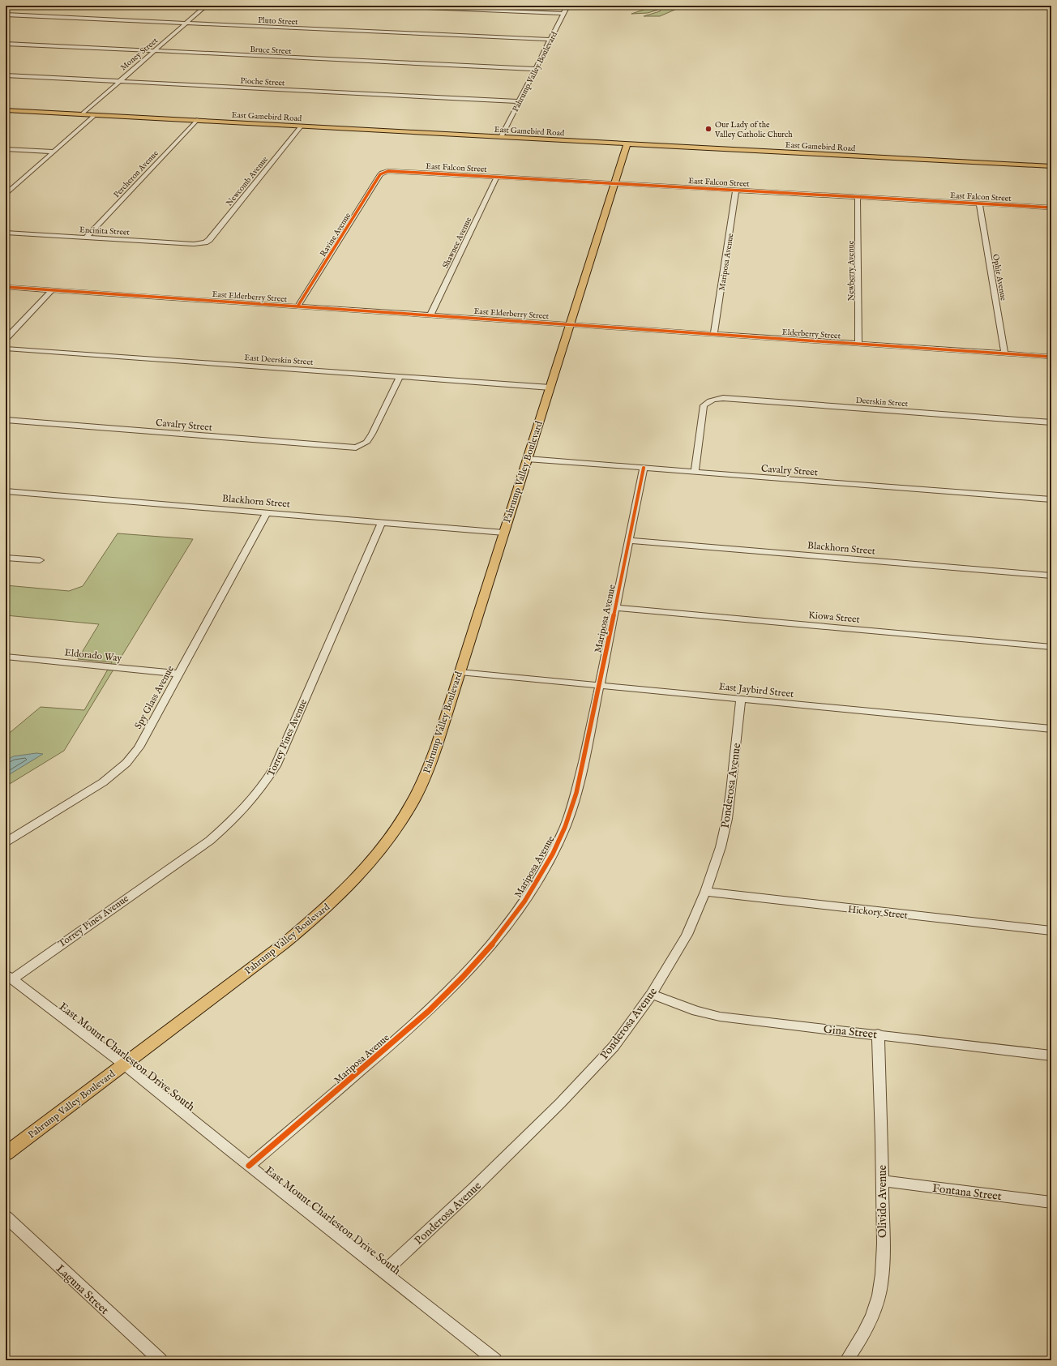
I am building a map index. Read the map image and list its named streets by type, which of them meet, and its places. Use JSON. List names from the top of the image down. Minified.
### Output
{"streets":{"main road":["Pahrump Valley Boulevard","East Gamebird Road"],"street":["Pluto Street","Bruce Street","Money Street","Pioche Street","East Falcon Street","Percheron Avenue","Newcomb Avenue","Encinita Street","Ravine Avenue","Shawnee Avenue","Mariposa Avenue","Newberry Avenue","Ophir Avenue","East Elderberry Street","Elderberry Street","East Deerskin Street","Deerskin Street","Cavalry Street","Blackhorn Street","Kiowa Street","Eldorado Way","East Jaybird Street","Spy Glass Avenue","Torrey Pines Avenue","Ponderosa Avenue","Hickory Street","Gina Street","East Mount Charleston Drive South","Fontana Street","Olivido Avenue","Laguna Street"]},"crossings":[["Pluto Street","Money Street"],["Pluto Street","Pahrump Valley Boulevard"],["Bruce Street","Money Street"],["Bruce Street","Pahrump Valley Boulevard"],["Money Street","Pioche Street"],["Money Street","East Gamebird Road"],["Pahrump Valley Boulevard","Pioche Street"],["Pahrump Valley Boulevard","East Gamebird Road"],["Pahrump Valley Boulevard","East Falcon Street"],["Pahrump Valley Boulevard","East Elderberry Street"],["Pahrump Valley Boulevard","Elderberry Street"],["Pahrump Valley Boulevard","East Deerskin Street"],["Pahrump Valley Boulevard","Cavalry Street"],["Pahrump Valley Boulevard","Blackhorn Street"],["Pahrump Valley Boulevard","East Jaybird Street"],["Pahrump Valley Boulevard","East Mount Charleston Drive South"],["East Gamebird Road","Percheron Avenue"],["East Gamebird Road","Newcomb Avenue"],["East Falcon Street","Ravine Avenue"],["East Falcon Street","Shawnee Avenue"],["East Falcon Street","Mariposa Avenue"],["East Falcon Street","Newberry Avenue"],["East Falcon Street","Ophir Avenue"],["Percheron Avenue","Encinita Street"],["Newcomb Avenue","Encinita Street"],["Ravine Avenue","East Elderberry Street"],["Shawnee Avenue","East Elderberry Street"],["Mariposa Avenue","Elderberry Street"],["Mariposa Avenue","Cavalry Street"],["Mariposa Avenue","Blackhorn Street"],["Mariposa Avenue","Kiowa Street"],["Mariposa Avenue","East Jaybird Street"],["Mariposa Avenue","East Mount Charleston Drive South"],["Newberry Avenue","Elderberry Street"],["Ophir Avenue","Elderberry Street"],["East Elderberry Street","Elderberry Street"],["East Deerskin Street","Cavalry Street"],["Deerskin Street","Cavalry Street"],["Blackhorn Street","Spy Glass Avenue"],["Blackhorn Street","Torrey Pines Avenue"],["Eldorado Way","Spy Glass Avenue"],["East Jaybird Street","Ponderosa Avenue"],["Torrey Pines Avenue","East Mount Charleston Drive South"],["Ponderosa Avenue","Hickory Street"],["Ponderosa Avenue","Gina Street"],["Ponderosa Avenue","East Mount Charleston Drive South"],["Gina Street","Olivido Avenue"],["Fontana Street","Olivido Avenue"]],"places":["Our Lady of the Valley Catholic Church"]}
